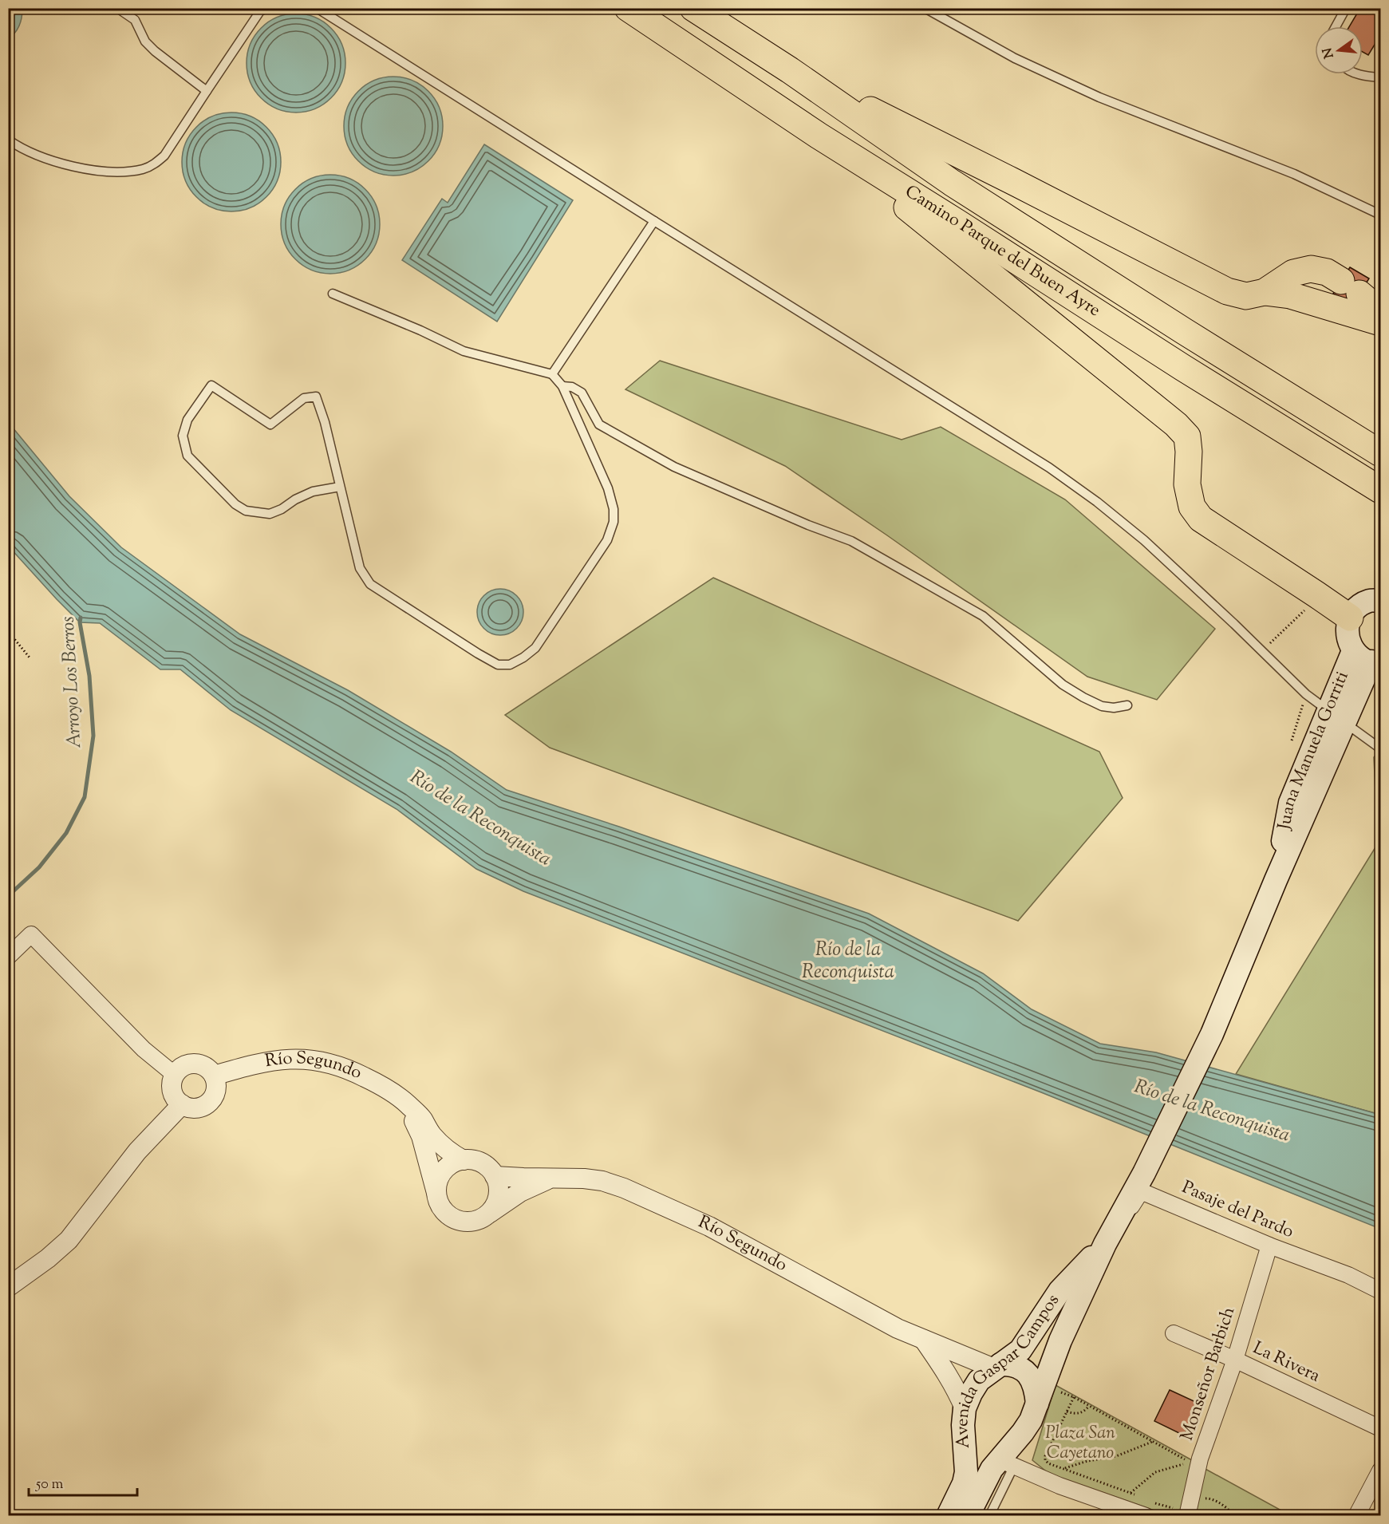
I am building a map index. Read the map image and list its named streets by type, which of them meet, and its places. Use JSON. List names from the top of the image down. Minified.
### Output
{"streets":{"highway":["Camino Parque del Buen Ayre"],"main road":["Juana Manuela Gorriti","Avenida Gaspar Campos"],"street":["Río Segundo","Pasaje del Pardo","La Rivera","Monseñor Barbich"]},"crossings":[["Juana Manuela Gorriti","Avenida Gaspar Campos"],["Río Segundo","Avenida Gaspar Campos"],["Pasaje del Pardo","Avenida Gaspar Campos"],["Pasaje del Pardo","Monseñor Barbich"],["La Rivera","Monseñor Barbich"]],"water":["Arroyo Los Berros","Río de la Reconquista"],"parks":["Plaza San Cayetano"],"scale_bar":"50 m","north":"left"}
